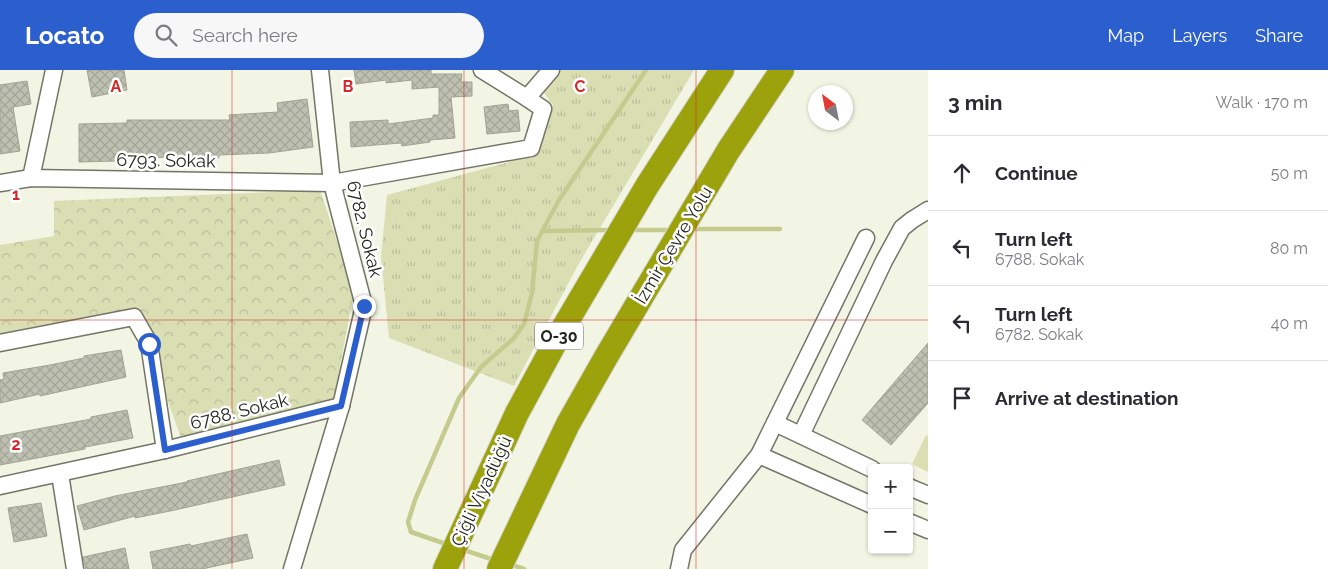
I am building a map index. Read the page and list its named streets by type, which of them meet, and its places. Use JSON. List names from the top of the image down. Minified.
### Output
{"streets":{"highway":["İzmir Çevre Yolu","O-30","Çiğli Viyadüğü"],"street":["6793. Sokak","6782. Sokak","6788. Sokak"]},"crossings":[["6793. Sokak","6782. Sokak"],["6782. Sokak","6788. Sokak"]],"north":"top left","page":{"header":"Locato","search":"Search here","nav":["Map","Layers","Share"],"heading":["3 min","Walk · 170 m"],"list":[["Continue","50 m"],["Turn left","6788. Sokak","80 m"],["Turn left","6782. Sokak","40 m"],"Arrive at destination"],"map_buttons":["+","−"]},"grid":{"columns":["A","B","C"],"rows":["1","2"]}}
